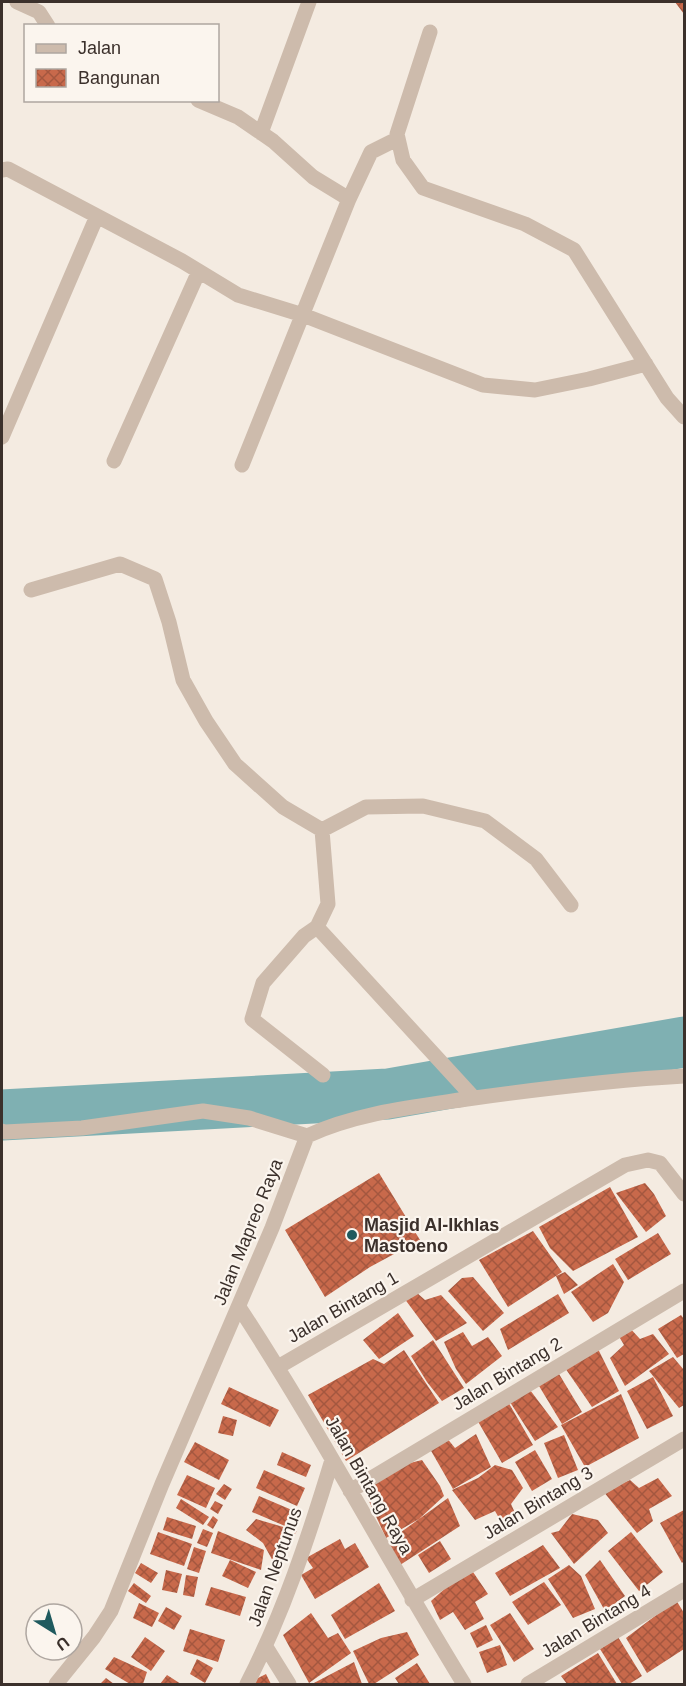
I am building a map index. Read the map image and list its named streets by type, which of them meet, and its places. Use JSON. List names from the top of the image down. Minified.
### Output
{"streets":{"street":["Jalan Mapreo Raya","Jalan Bintang 1","Jalan Bintang 2","Jalan Bintang Raya","Jalan Bintang 3","Jalan Neptunus","Jalan Bintang 4"]},"crossings":[["Jalan Mapreo Raya","Jalan Bintang Raya"],["Jalan Bintang 1","Jalan Bintang Raya"],["Jalan Bintang 2","Jalan Bintang Raya"],["Jalan Bintang Raya","Jalan Bintang 3"],["Jalan Bintang Raya","Jalan Neptunus"]],"places":["Masjid Al-Ikhlas Mastoeno"],"legend":["Jalan","Bangunan"],"north":"bottom right"}
